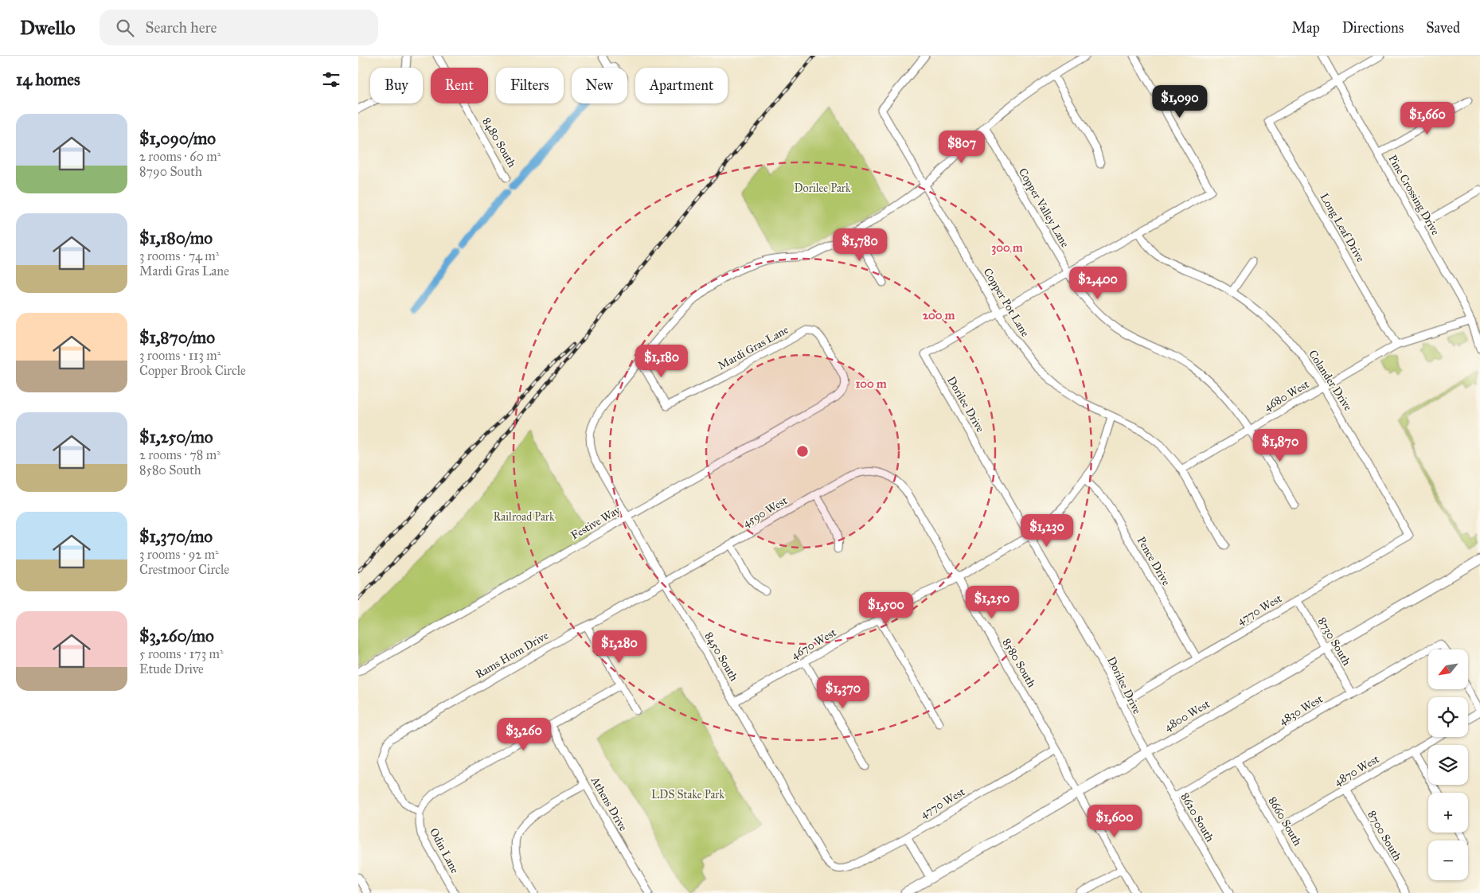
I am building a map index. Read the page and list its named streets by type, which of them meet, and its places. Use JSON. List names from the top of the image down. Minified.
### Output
{"streets":{"street":["8480 South","Pine Crossing Drive","Copper Valley Lane","Long Leaf Drive","Copper Pot Lane","Mardi Gras Lane","Colander Drive","4680 West","Dorilee Drive","4590 West","Festive Way","Pence Drive","4770 West","8730 South","4670 West","Rams Horn Drive","8450 South","8580 South","4830 West","4800 West","4870 West","Athens Drive","8620 South","8660 South","8700 South","Odin Lane"]},"crossings":[["Pine Crossing Drive","Long Leaf Drive"],["Pine Crossing Drive","4680 West"],["Copper Valley Lane","4680 West"],["Copper Valley Lane","Dorilee Drive"],["Long Leaf Drive","4680 West"],["Copper Pot Lane","4680 West"],["Copper Pot Lane","Dorilee Drive"],["Copper Pot Lane","4670 West"],["Mardi Gras Lane","Festive Way"],["Mardi Gras Lane","8450 South"],["Colander Drive","4680 West"],["Colander Drive","Dorilee Drive"],["Colander Drive","4770 West"],["Dorilee Drive","4770 West"],["Dorilee Drive","4670 West"],["Dorilee Drive","4800 West"],["Dorilee Drive","8620 South"],["4590 West","Rams Horn Drive"],["4590 West","8450 South"],["4590 West","8580 South"],["Festive Way","8450 South"],["Pence Drive","4770 West"],["Pence Drive","4670 West"],["4770 West","8730 South"],["4770 West","8450 South"],["4770 West","8580 South"],["8730 South","4830 West"],["8730 South","4800 West"],["4670 West","8450 South"],["4670 West","8580 South"],["Rams Horn Drive","8450 South"],["Rams Horn Drive","Odin Lane"],["8580 South","4800 West"],["4830 West","8620 South"],["4830 West","8660 South"],["4800 West","8620 South"],["4870 West","8660 South"],["4870 West","8700 South"]],"parks":["Dorilee Park","Railroad Park","LDS Stake Park"],"north":"bottom left","page":{"header":"Dwello","search":"Search here","nav":["Map","Directions","Saved"],"heading":"14 homes","chip":["Buy","Rent","Filters","New","Apartment"],"price":["$1,090","$1,660","$807","$1,780","$2,400","$1,180","$1,870","$1,230","$1,250","$1,500","$1,280","$1,370","$3,260","$1,600"],"list":[{"name":"$1,090/mo","note":"2 rooms · 60 m² · 8790 South"},{"name":"$1,180/mo","note":"3 rooms · 74 m² · Mardi Gras Lane"},{"name":"$1,870/mo","note":"3 rooms · 113 m² · Copper Brook Circle"},{"name":"$1,250/mo","note":"2 rooms · 78 m² · 8580 South"},{"name":"$1,370/mo","note":"3 rooms · 92 m² · Crestmoor Circle"},{"name":"$3,260/mo","note":"5 rooms · 173 m² · Etude Drive"}],"map_buttons":["+","−"]},"rings":["300 m","200 m","100 m"]}
